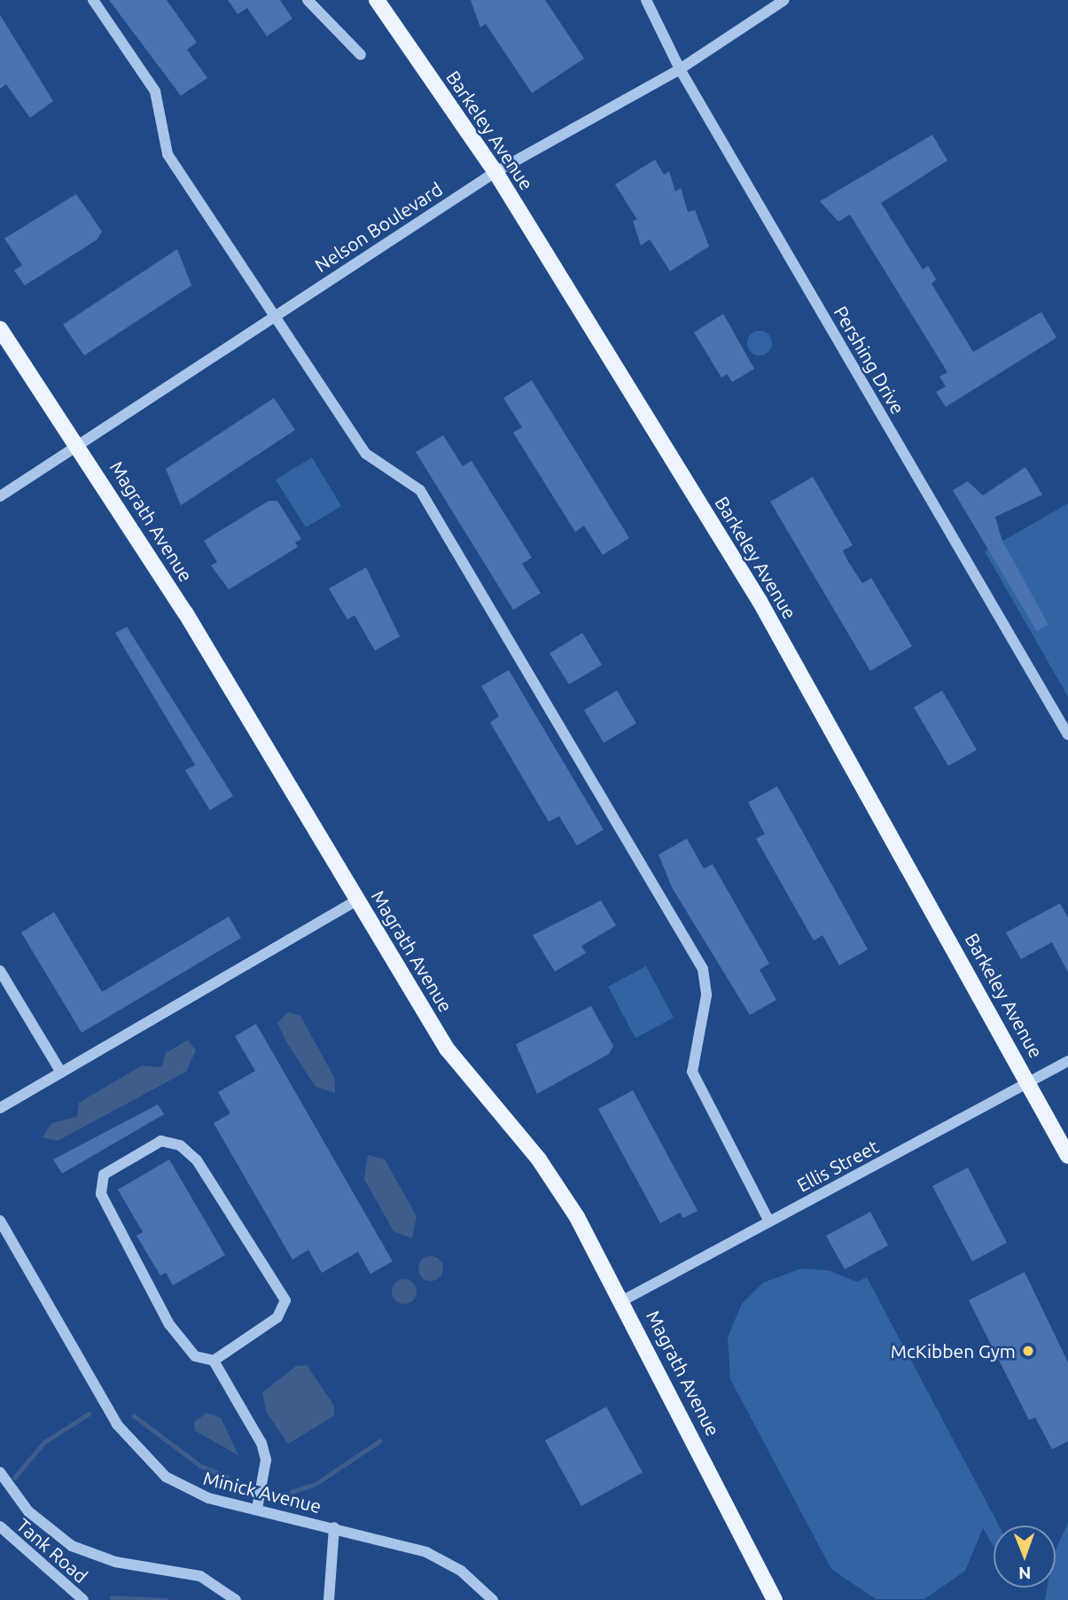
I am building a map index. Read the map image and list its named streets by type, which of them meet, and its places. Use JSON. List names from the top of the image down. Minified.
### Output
{"streets":{"main road":["Barkeley Avenue","Magrath Avenue"],"street":["Nelson Boulevard","Pershing Drive","Ellis Street","Minick Avenue","Tank Road"]},"crossings":[["Barkeley Avenue","Nelson Boulevard"],["Barkeley Avenue","Ellis Street"],["Nelson Boulevard","Pershing Drive"],["Nelson Boulevard","Magrath Avenue"],["Magrath Avenue","Ellis Street"]],"places":["McKibben Gym"],"north":"bottom"}
